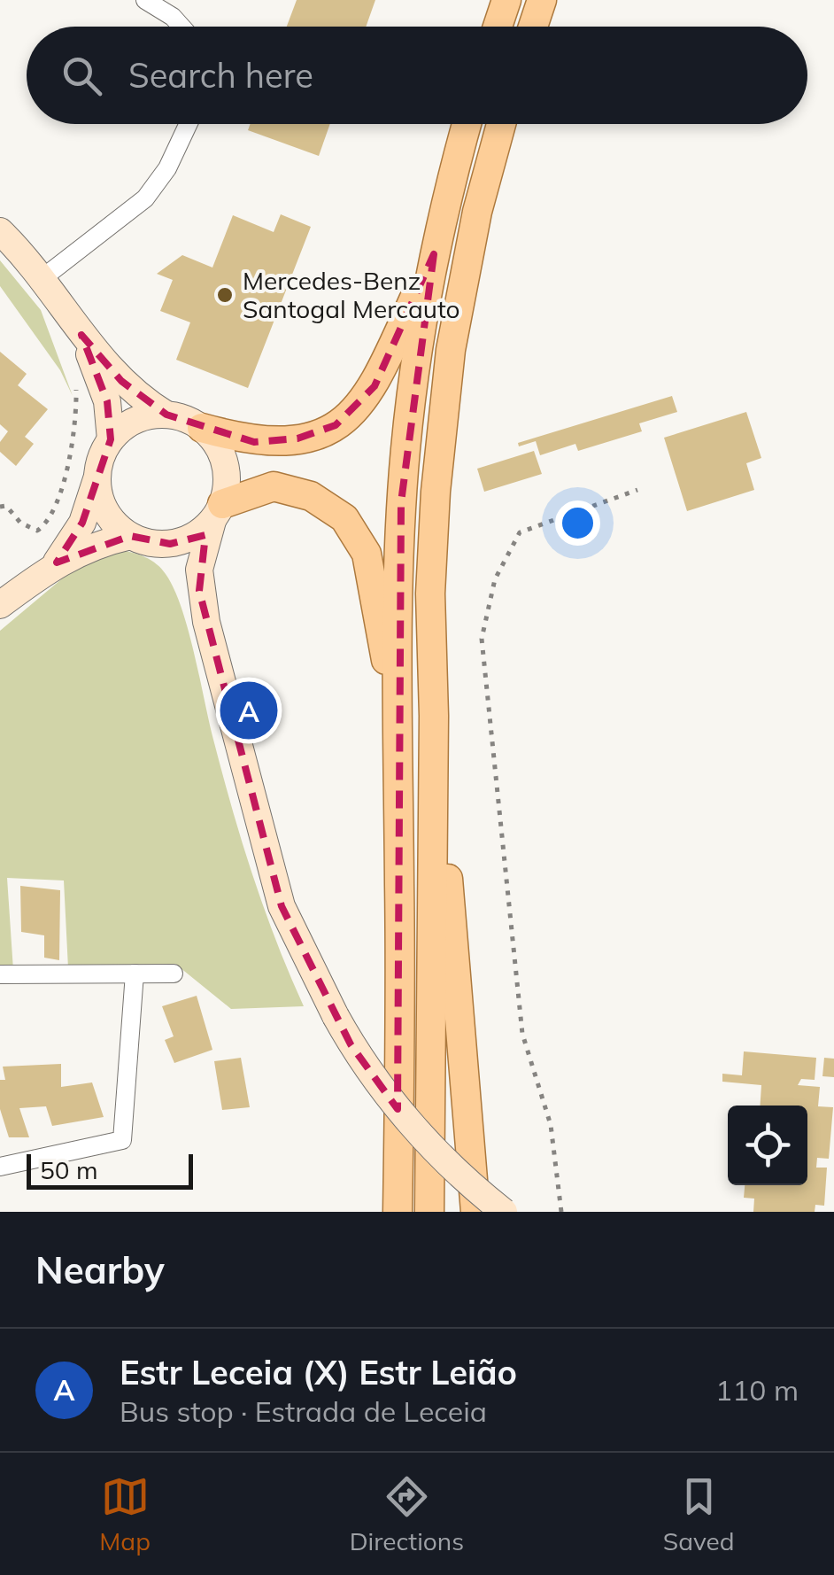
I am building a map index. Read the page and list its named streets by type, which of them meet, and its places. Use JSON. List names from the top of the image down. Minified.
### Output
{"places":["Mercedes-Benz Santogal Mercauto"],"scale_bar":"50 m","page":{"search":"Search here","pins":"A","scale":"50 m","heading":"Nearby","list":[{"mark":"A","name":"Estr Leceia (X) Estr Leião","note":"Bus stop · Estrada de Leceia","value":"110 m"}],"nav":["Map","Directions","Saved"]}}
